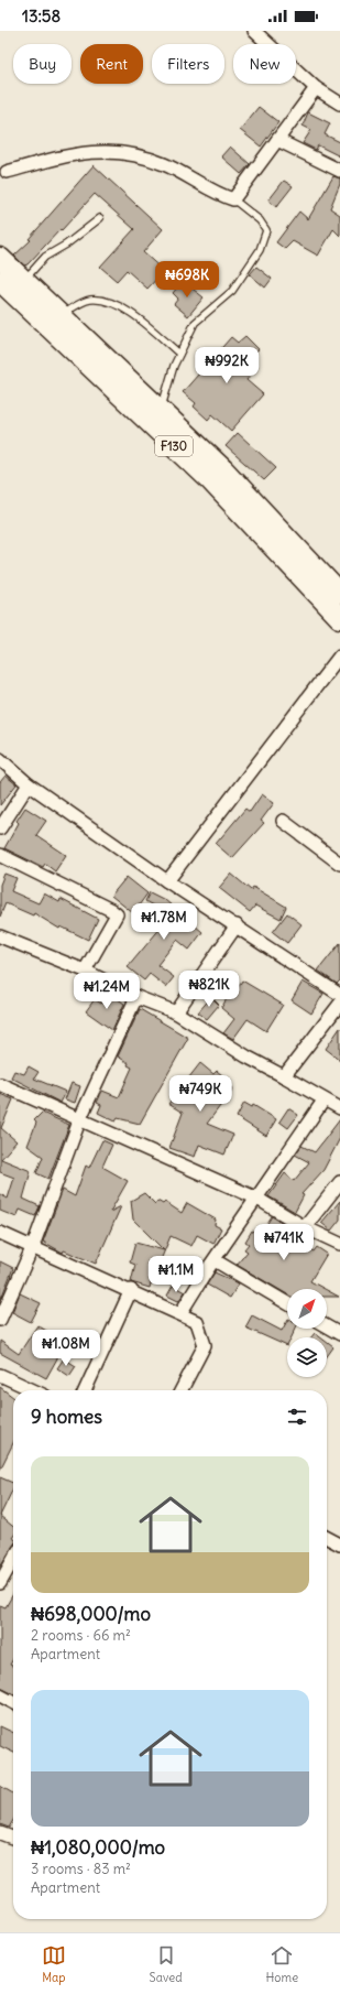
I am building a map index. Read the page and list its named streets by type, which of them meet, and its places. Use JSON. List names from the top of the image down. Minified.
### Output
{"streets":{"main road":["F130"]},"north":"top right","page":{"status":"13:58","chip":["Buy","Rent","Filters","New"],"price":["₦698K","₦992K","₦1.78M","₦821K","₦1.24M","₦749K","₦741K","₦1.1M","₦1.08M"],"heading":"9 homes","list":[{"name":"₦698,000/mo","note":"2 rooms · 66 m² · Apartment"},{"name":"₦1,080,000/mo","note":"3 rooms · 83 m² · Apartment"}],"tabs":["Map","Saved","Home"]}}
